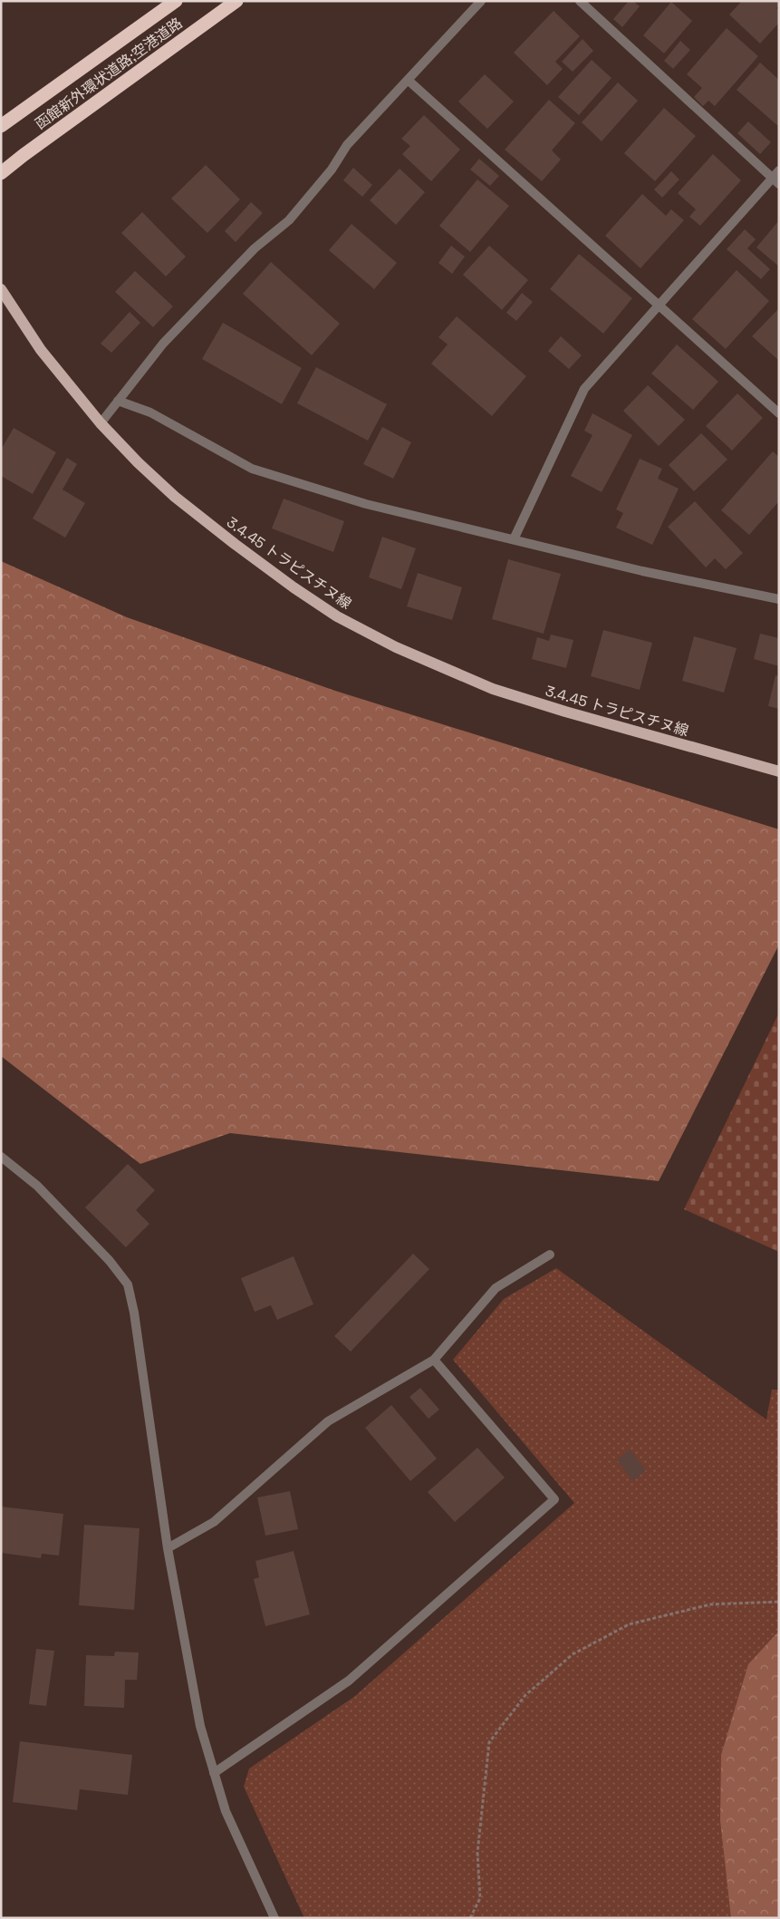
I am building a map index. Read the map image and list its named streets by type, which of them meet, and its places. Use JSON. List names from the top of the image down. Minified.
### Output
{"streets":{"highway":["函館新外環状道路;空港道路"],"main road":["3.4.45 トラピスチヌ線"]}}
